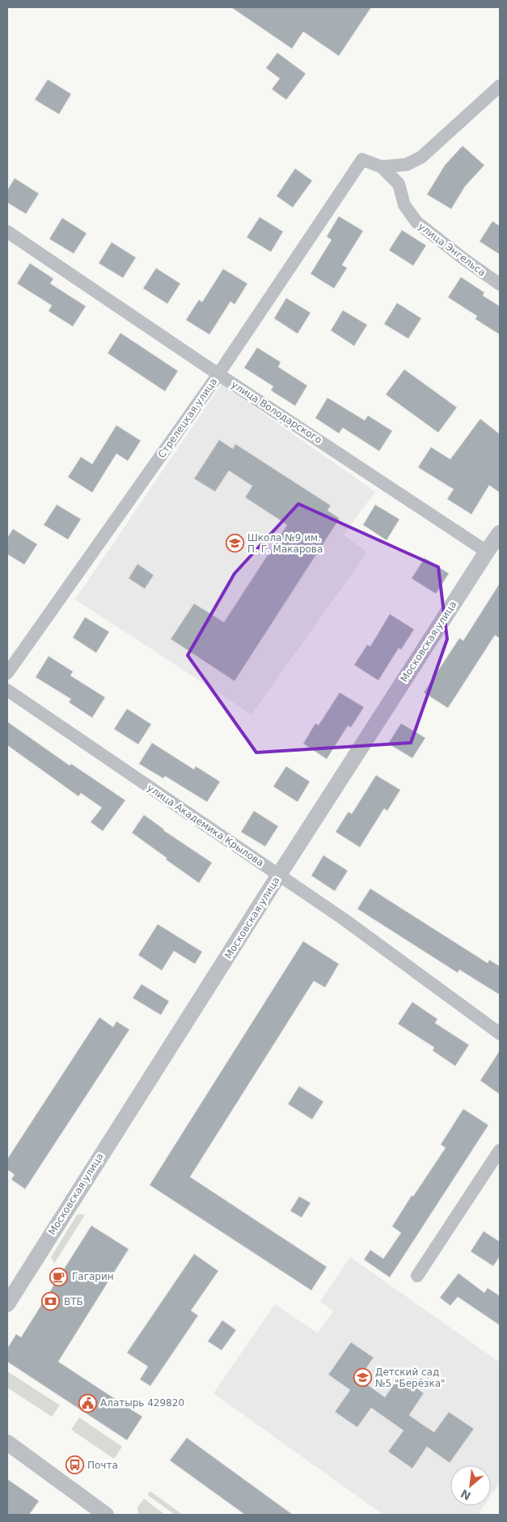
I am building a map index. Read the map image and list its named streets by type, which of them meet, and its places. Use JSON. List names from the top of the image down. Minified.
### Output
{"streets":{"street":["улица Энгельса","улица Володарского","Стрелецкая улица","Московская улица","улица Академика Крылова"]},"crossings":[["улица Энгельса","Стрелецкая улица"],["улица Володарского","Стрелецкая улица"],["улица Володарского","Московская улица"],["Московская улица","улица Академика Крылова"]],"places":{"school or university":["Школа №9 им. П. Г. Макарова","Детский сад №5 \"Берёзка\""],"cafe":["Гагарин"],"bank":["ВТБ"],"public building":["Алатырь 429820"],"bus stop":["Почта"]},"north":"bottom left"}
